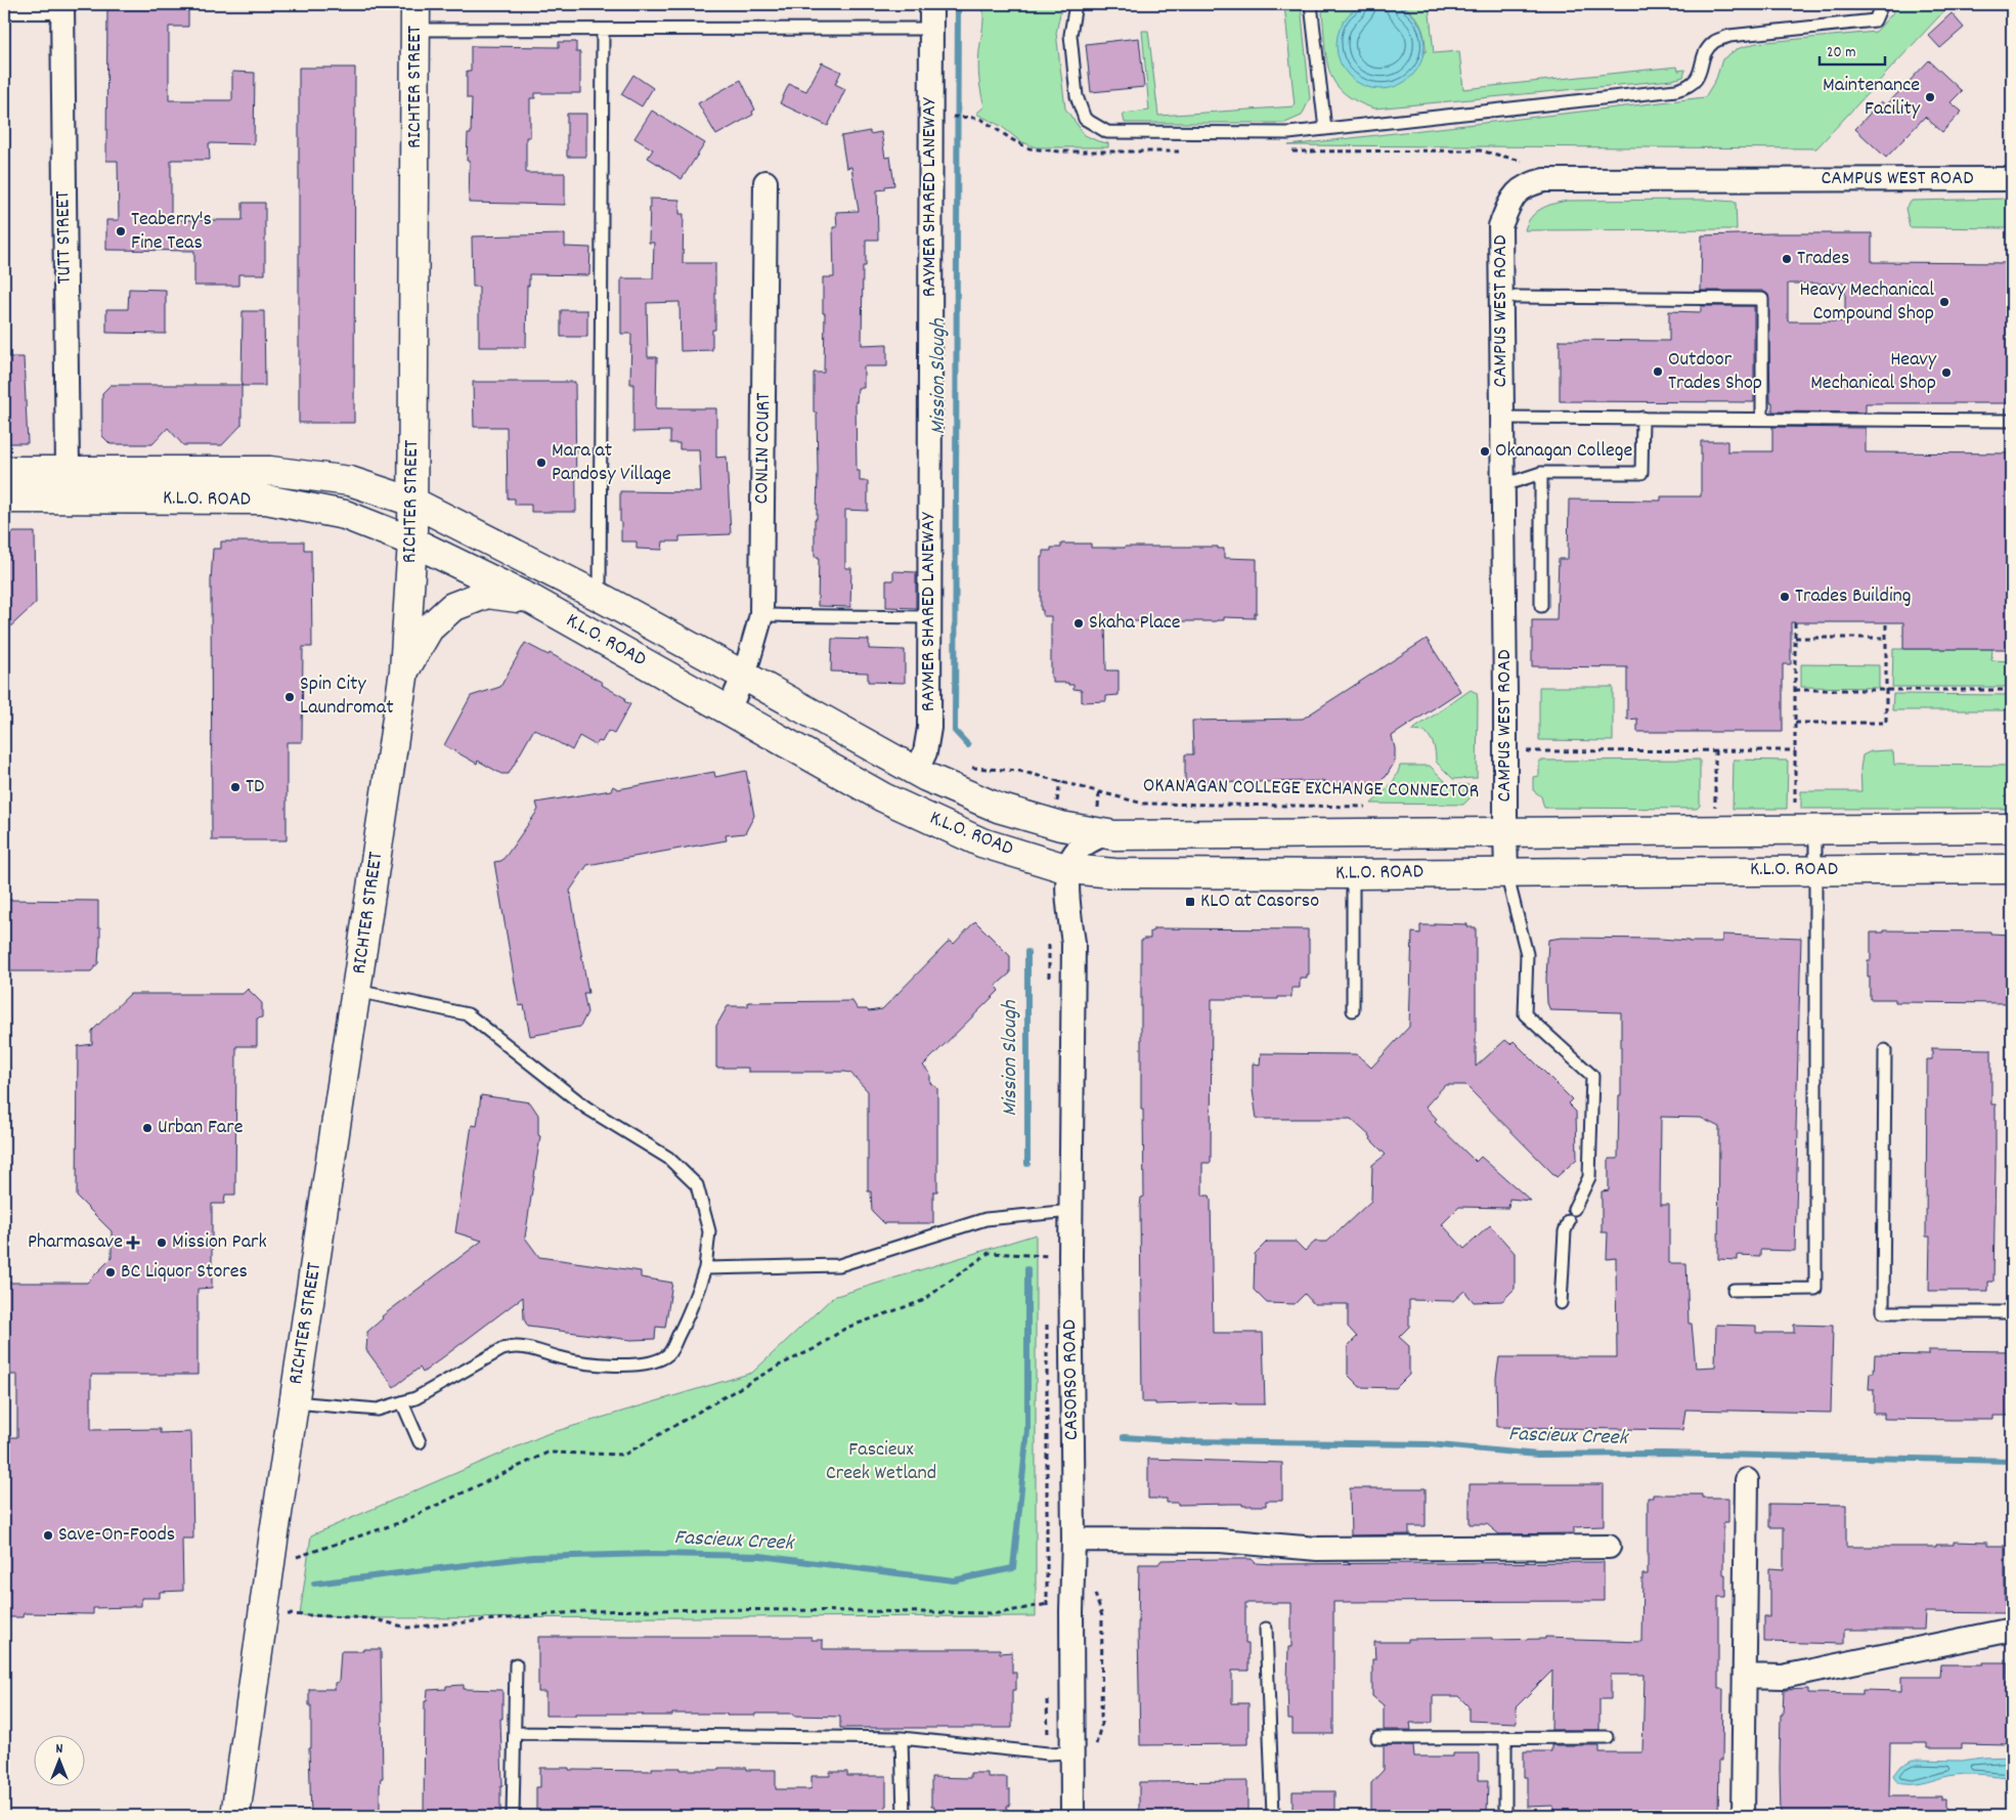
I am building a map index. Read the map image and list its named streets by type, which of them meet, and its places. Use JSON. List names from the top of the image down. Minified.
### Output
{"streets":{"main road":["RICHTER STREET","K.L.O. ROAD"],"street":["CAMPUS WEST ROAD","RAYMER SHARED LANEWAY","TUTT STREET","CONLIN COURT","CASORSO ROAD"],"path":["OKANAGAN COLLEGE EXCHANGE CONNECTOR"]},"crossings":[["RICHTER STREET","K.L.O. ROAD"],["CAMPUS WEST ROAD","K.L.O. ROAD"],["RAYMER SHARED LANEWAY","K.L.O. ROAD"],["TUTT STREET","K.L.O. ROAD"],["CONLIN COURT","K.L.O. ROAD"],["K.L.O. ROAD","CASORSO ROAD"]],"water":["Mission Slough","Fascieux Creek"],"parks":["Fascieux Creek Wetland"],"places":{"other":["Maintenance Facility","Teaberry's Fine Teas","Trades","Heavy Mechanical Compound Shop","Outdoor Trades Shop","Heavy Mechanical Shop","Okanagan College","Mara at Pandosy Village","Trades Building","Skaha Place","Spin City Laundromat","TD","Urban Fare","Mission Park","BC Liquor Stores","Save-On-Foods"],"transit":["KLO at Casorso"],"health":["Pharmasave"]},"scale_bar":"20 m","north":"top"}
